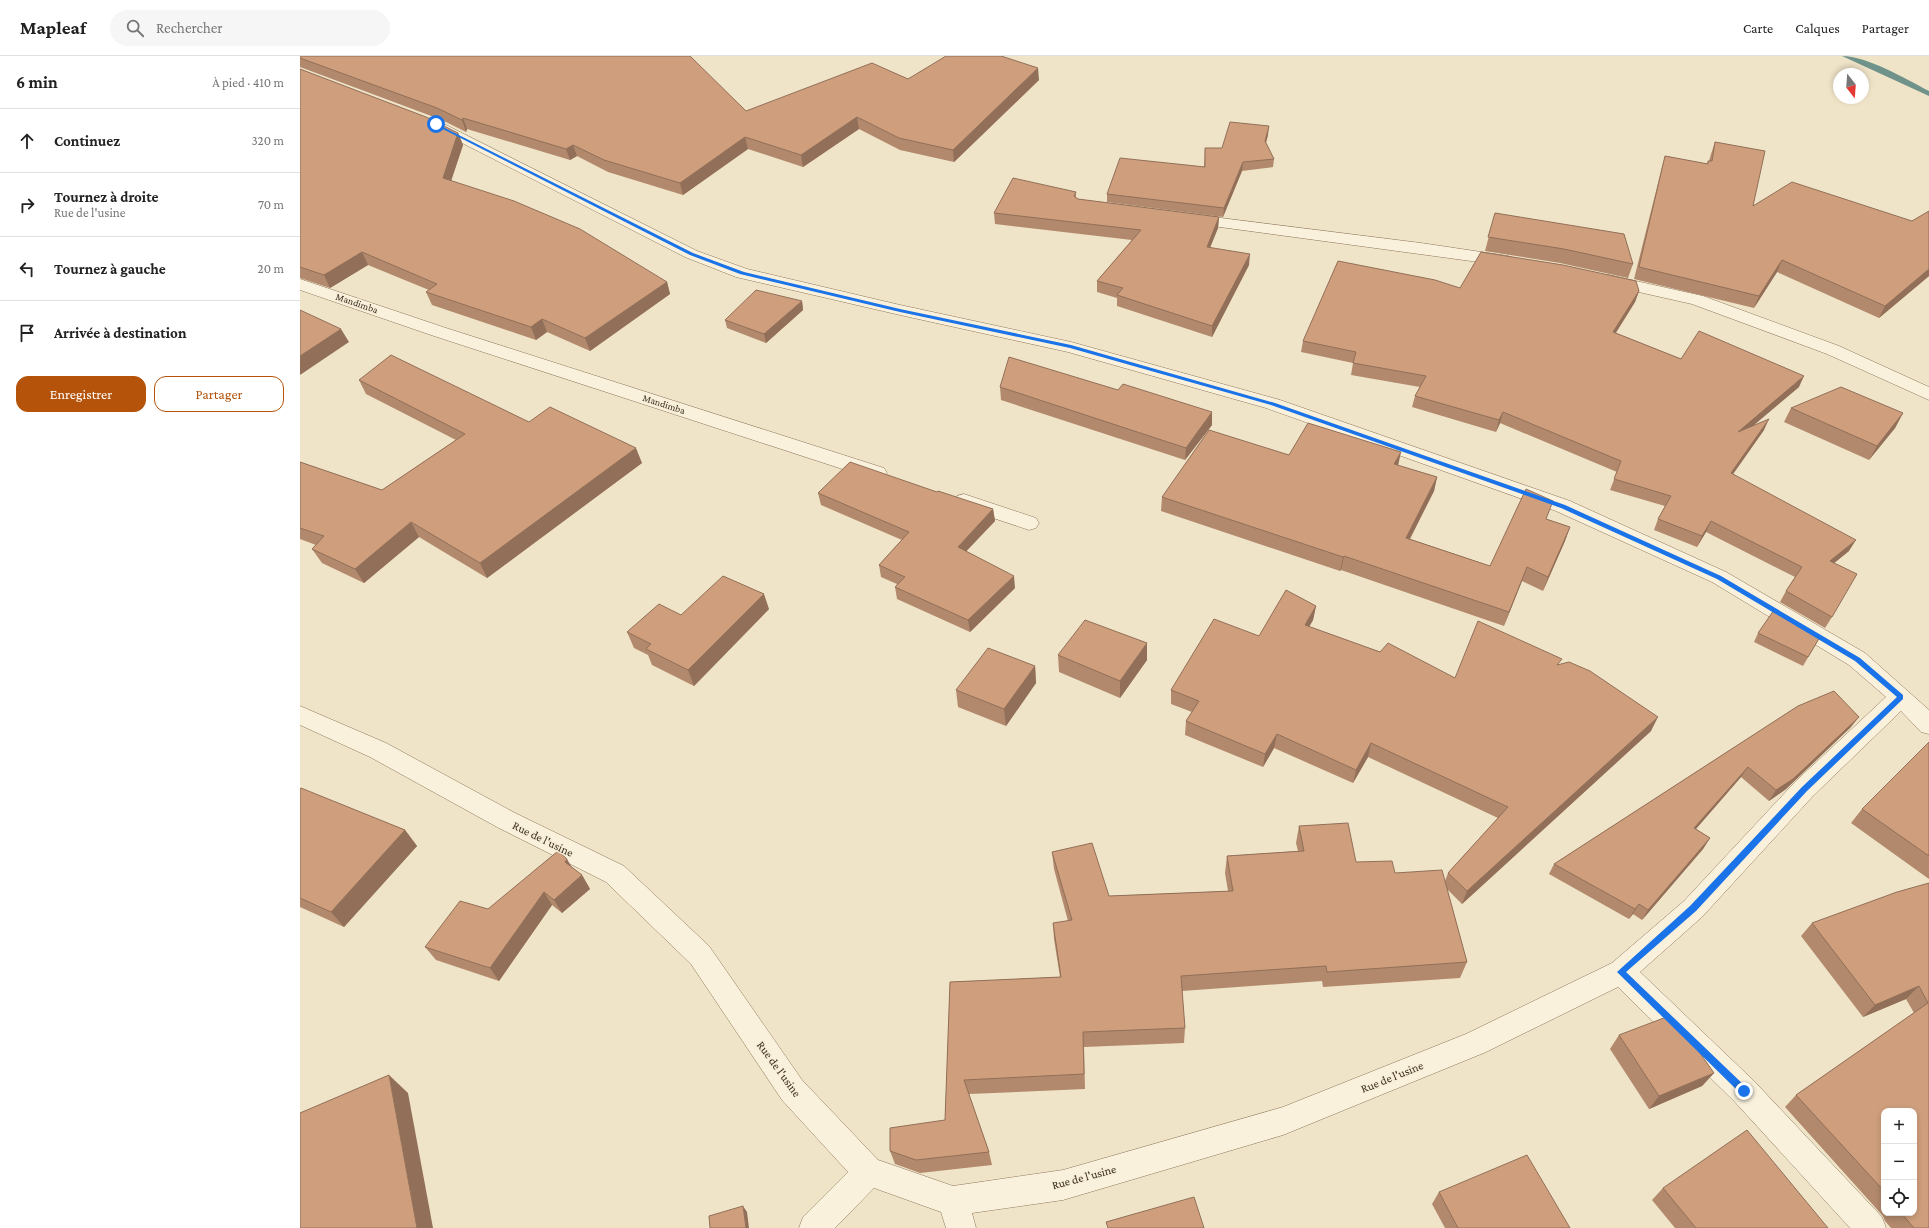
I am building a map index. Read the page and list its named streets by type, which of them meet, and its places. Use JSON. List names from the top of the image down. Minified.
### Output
{"streets":{"street":["Mandimba","Rue de l'usine"]},"north":"bottom","page":{"header":"Mapleaf","search":"Rechercher","nav":["Carte","Calques","Partager"],"heading":["6 min","À pied · 410 m"],"list":[["Continuez","320 m"],["Tournez à droite","Rue de l'usine","70 m"],["Tournez à gauche","20 m"],"Arrivée à destination"],"buttons":["Enregistrer","Partager"],"map_buttons":["+","−"]}}
